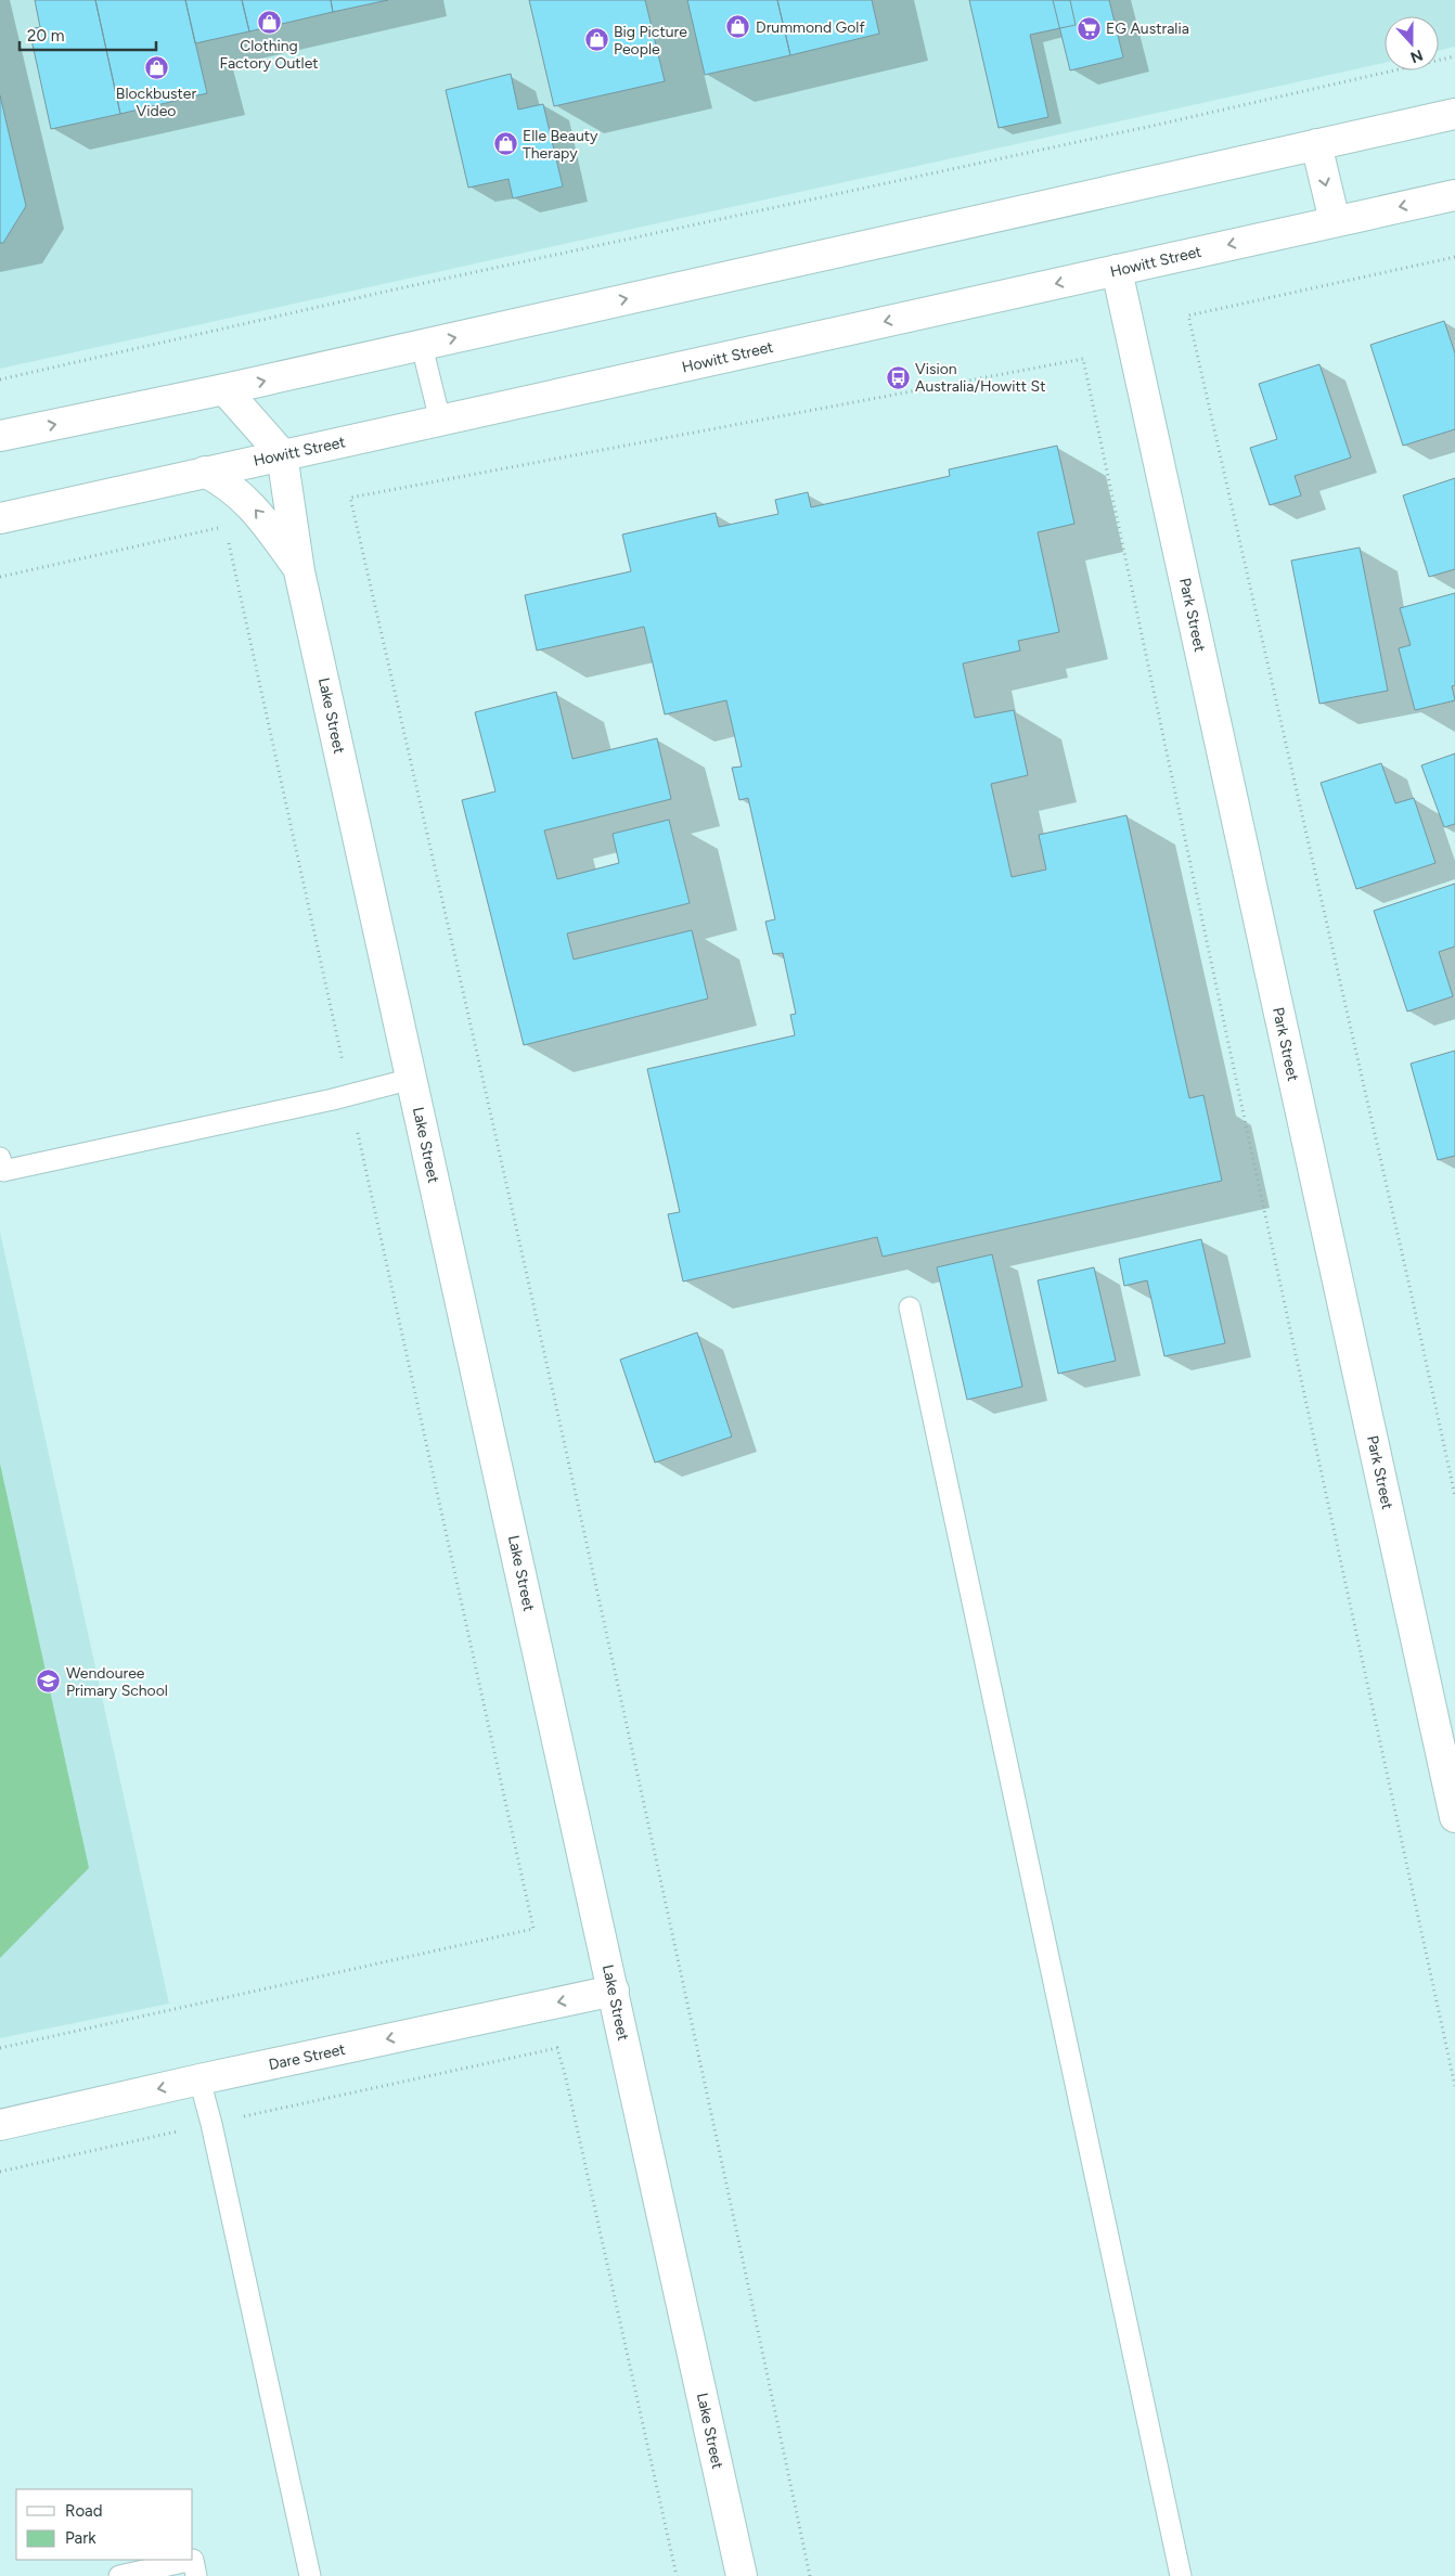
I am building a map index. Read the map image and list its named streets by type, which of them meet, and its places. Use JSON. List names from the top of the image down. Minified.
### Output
{"streets":{"street":["Howitt Street","Park Street","Lake Street","Dare Street"]},"crossings":[["Howitt Street","Park Street"],["Howitt Street","Lake Street"],["Lake Street","Dare Street"]],"one_way":["Dare Street"],"places":{"shop":["Clothing Factory Outlet","Drummond Golf","Big Picture People","Blockbuster Video","Elle Beauty Therapy"],"supermarket":["EG Australia"],"bus stop":["Vision Australia/Howitt St"],"school or university":["Wendouree Primary School"]},"legend":["Road","Park"],"scale_bar":"20 m","north":"bottom"}
